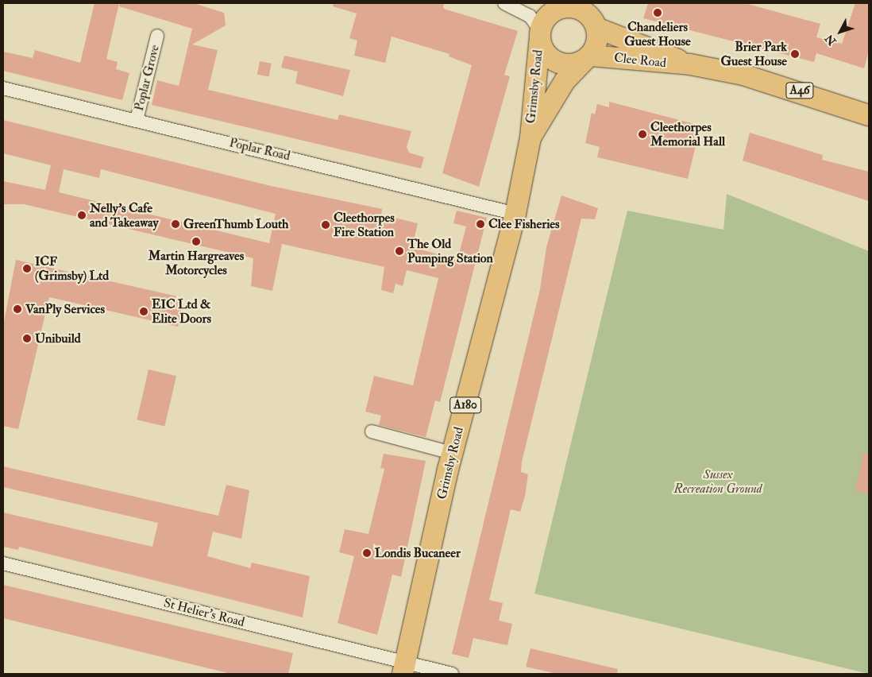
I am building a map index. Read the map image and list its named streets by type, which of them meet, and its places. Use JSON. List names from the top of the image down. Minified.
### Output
{"streets":{"main road":["Clee Road","Grimsby Road","A46","A180"],"street":["Poplar Grove","Poplar Road","St Helier's Road"]},"crossings":[["Clee Road","Grimsby Road"],["Clee Road","A46"],["Poplar Grove","Poplar Road"],["Grimsby Road","A46"],["Grimsby Road","Poplar Road"],["Grimsby Road","St Helier's Road"]],"parks":["Sussex Recreation Ground"],"places":["Chandeliers Guest House","Brier Park Guest House","Cleethorpes Memorial Hall","Nelly's Cafe and Takeaway","GreenThumb Louth","Clee Fisheries","Cleethorpes Fire Station","Martin Hargreaves Motorcycles","The Old Pumping Station","ICF (Grimsby) Ltd","VanPly Services","EIC Ltd & Elite Doors","Unibuild","Londis Bucaneer"],"north":"bottom left"}
